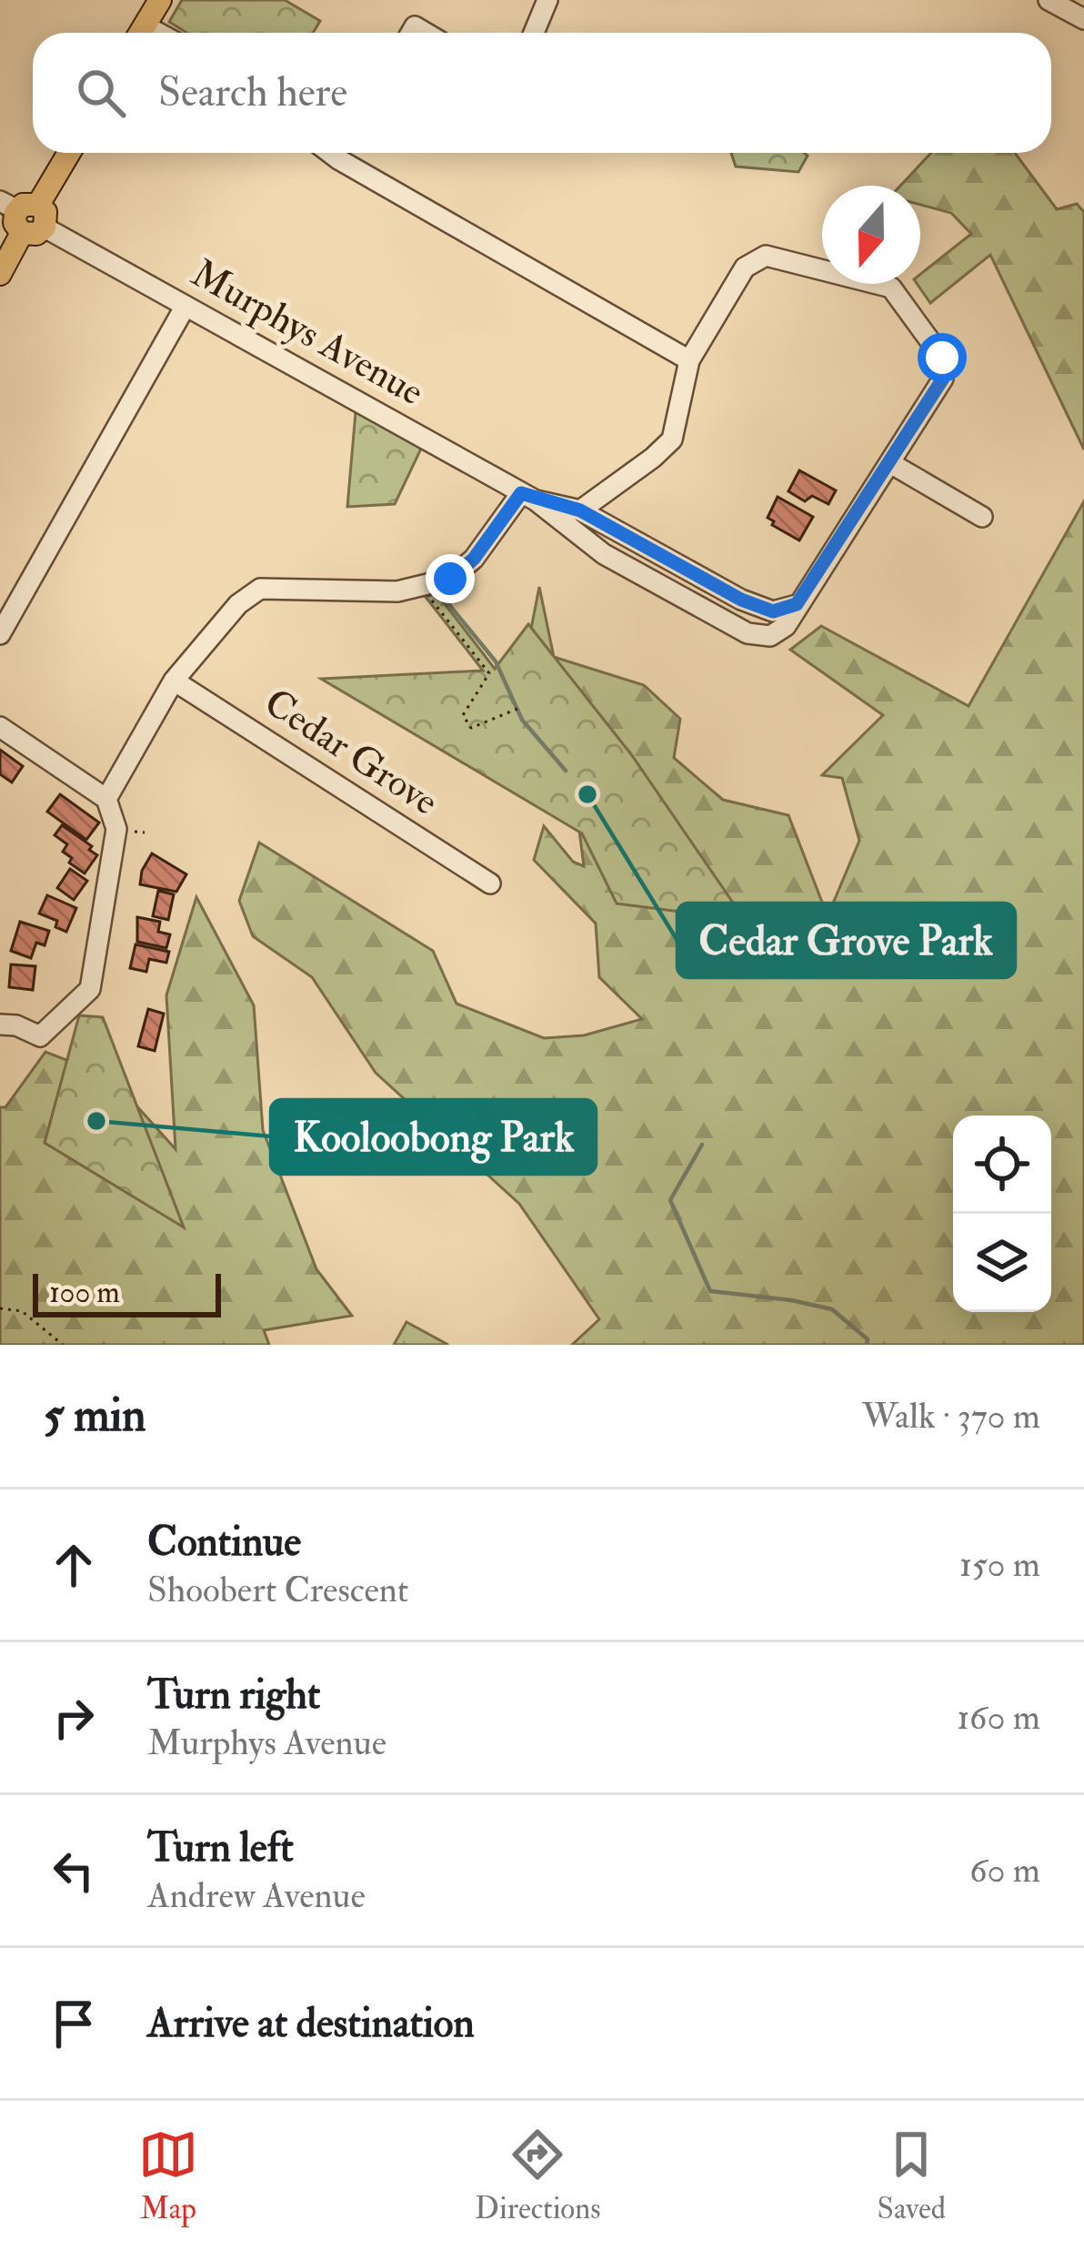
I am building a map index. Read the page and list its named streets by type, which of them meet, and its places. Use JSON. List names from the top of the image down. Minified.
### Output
{"streets":{"street":["Murphys Avenue","Cedar Grove"]},"places":["Cedar Grove Park","Kooloobong Park"],"scale_bar":"100 m","north":"bottom","page":{"search":"Search here","scale":"100 m","heading":["5 min","Walk · 370 m"],"list":[["Continue","Shoobert Crescent","150 m"],["Turn right","Murphys Avenue","160 m"],["Turn left","Andrew Avenue","60 m"],"Arrive at destination"],"nav":["Map","Directions","Saved"]}}
